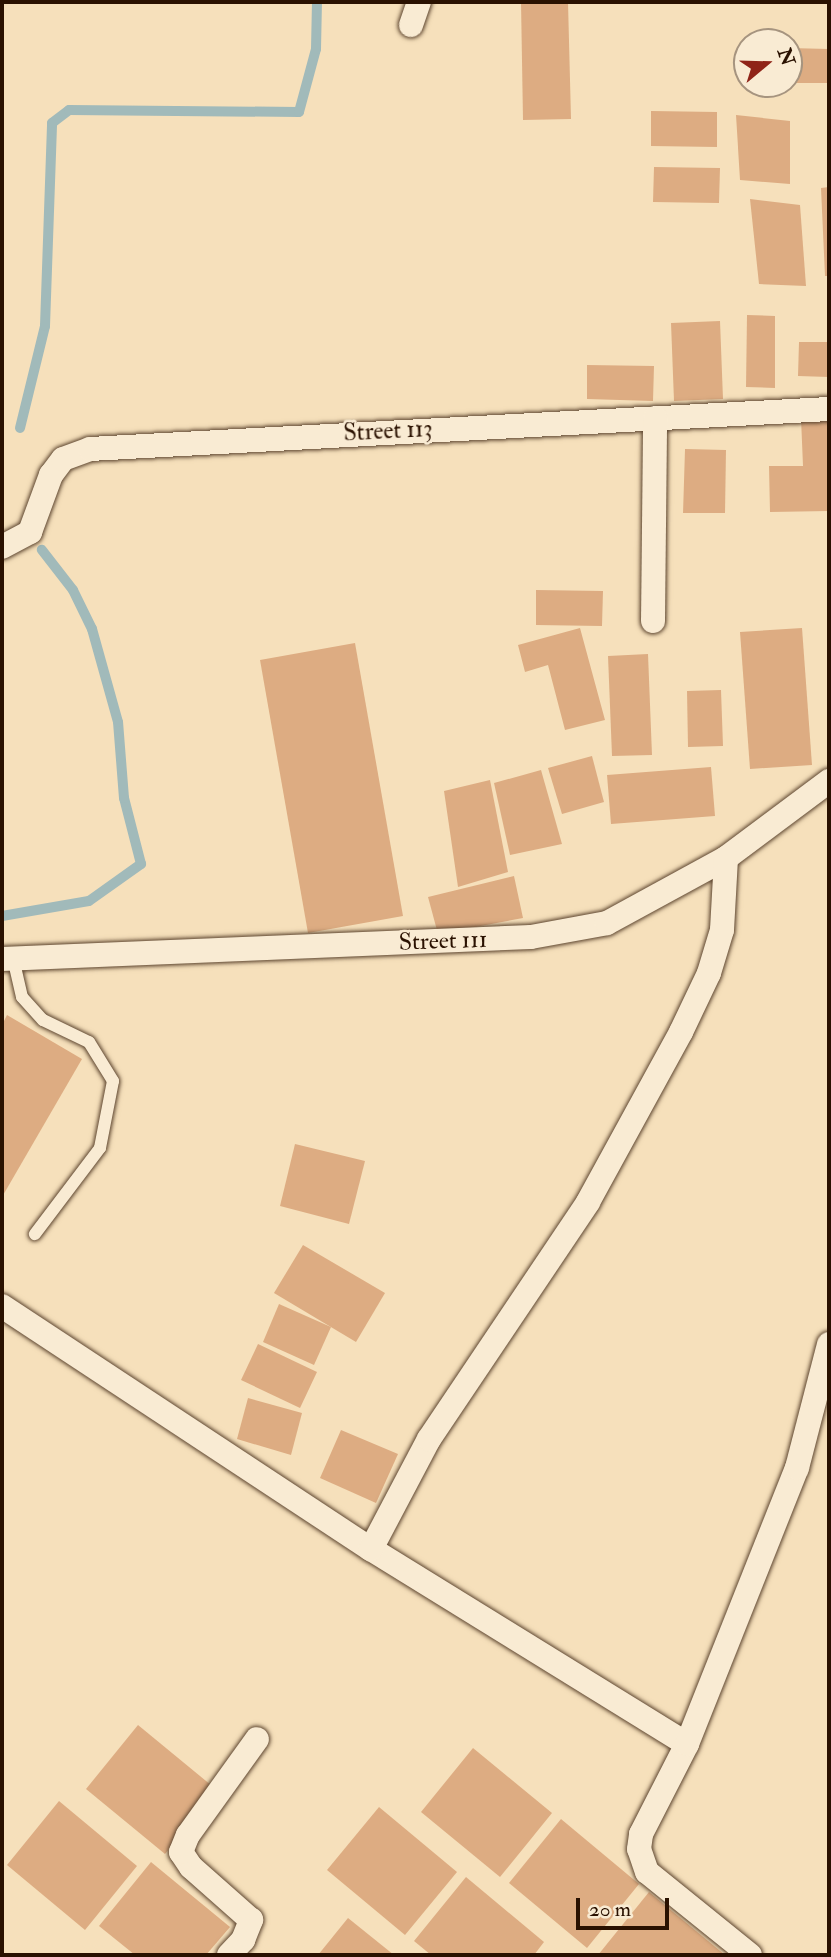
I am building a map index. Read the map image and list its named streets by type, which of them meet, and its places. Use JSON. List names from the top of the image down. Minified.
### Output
{"streets":{"street":["Street 113","Street 111"]},"scale_bar":"20 m","north":"right"}
